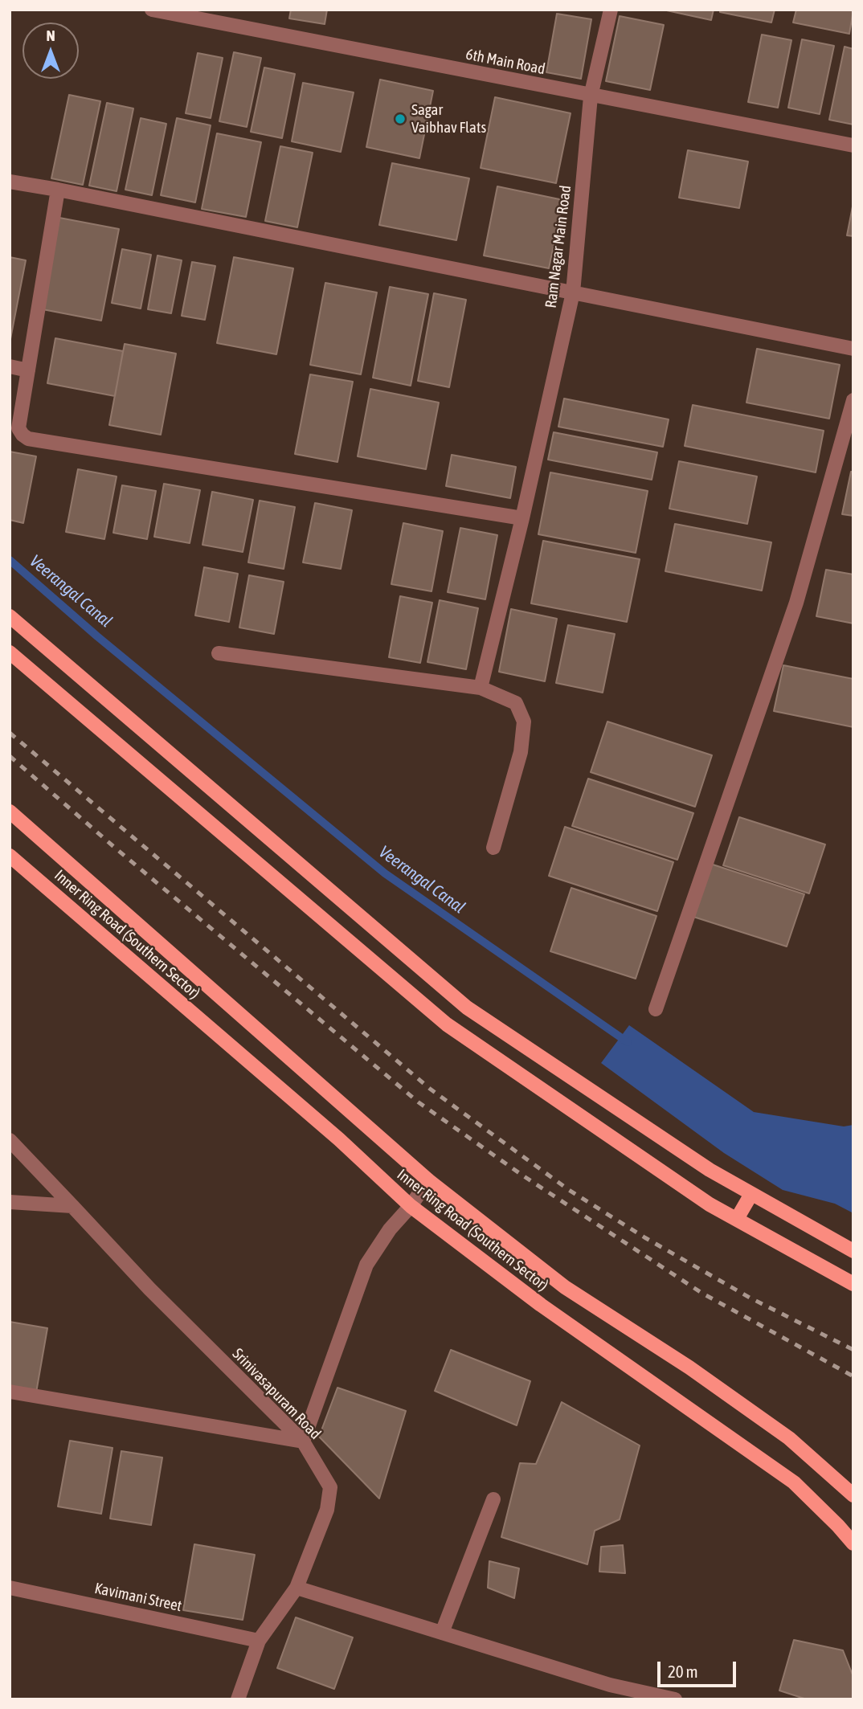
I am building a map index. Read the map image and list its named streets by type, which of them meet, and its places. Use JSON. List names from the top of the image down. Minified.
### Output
{"streets":{"main road":["Inner Ring Road (Southern Sector)"],"street":["6th Main Road","Ram Nagar Main Road","Srinivasapuram Road","Kavimani Street"]},"crossings":[["6th Main Road","Ram Nagar Main Road"],["Srinivasapuram Road","Kavimani Street"]],"water":["Veerangal Canal"],"places":["Sagar Vaibhav Flats"],"scale_bar":"20 m","north":"top"}
